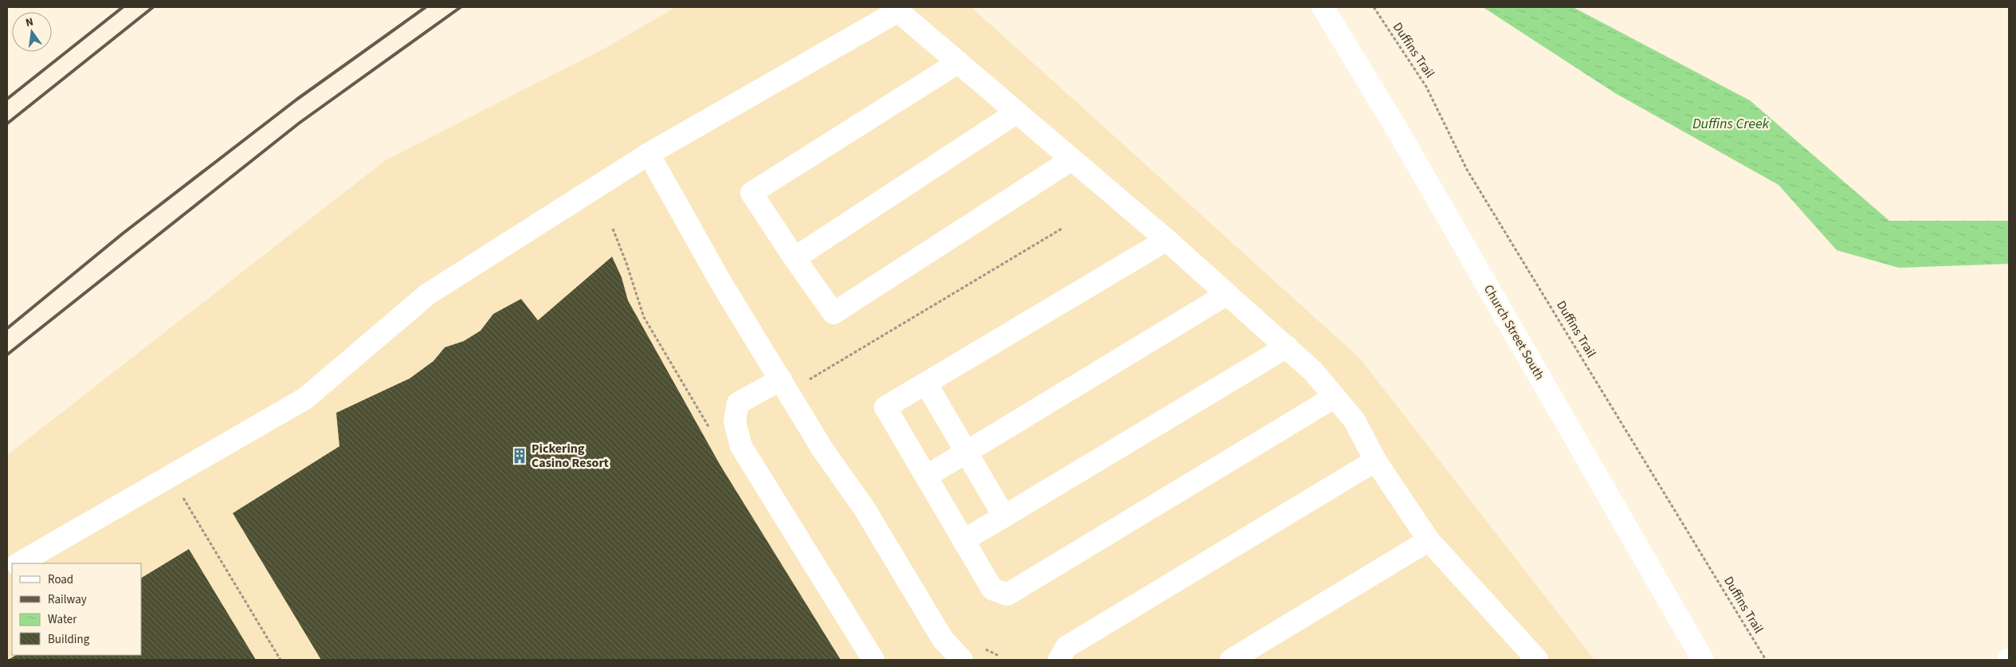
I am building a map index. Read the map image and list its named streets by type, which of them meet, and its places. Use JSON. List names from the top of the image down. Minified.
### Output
{"streets":{"main road":["Church Street South"],"path":["Duffins Trail"]},"water":["Duffins Creek"],"places":{"building":["Pickering Casino Resort"]},"legend":["Road","Railway","Water","Building"],"north":"top"}
